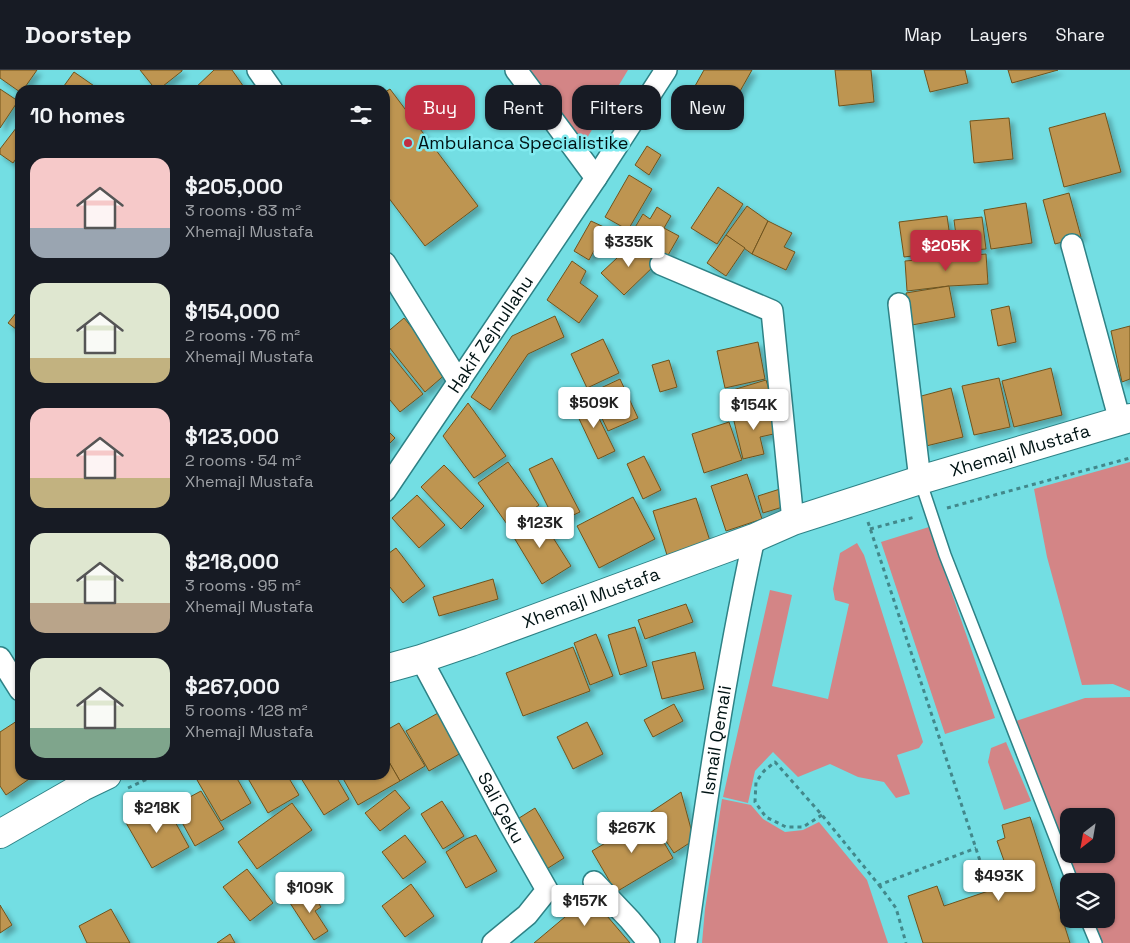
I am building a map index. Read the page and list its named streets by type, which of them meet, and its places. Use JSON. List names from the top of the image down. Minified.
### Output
{"streets":{"main road":["Xhemajl Mustafa"],"street":["Hakif Zejnullahu","Ismail Qemali","Sali Çeku"]},"crossings":[["Xhemajl Mustafa","Ismail Qemali"],["Xhemajl Mustafa","Sali Çeku"]],"places":["Ambulanca Specialistike"],"north":"bottom left","page":{"header":"Doorstep","nav":["Map","Layers","Share"],"chip":["Buy","Rent","Filters","New"],"heading":"10 homes","list":[{"name":"$205,000","note":"3 rooms · 83 m² · Xhemajl Mustafa"},{"name":"$154,000","note":"2 rooms · 76 m² · Xhemajl Mustafa"},{"name":"$123,000","note":"2 rooms · 54 m² · Xhemajl Mustafa"},{"name":"$218,000","note":"3 rooms · 95 m² · Xhemajl Mustafa"},{"name":"$267,000","note":"5 rooms · 128 m² · Xhemajl Mustafa"}],"price":["$335K","$205K","$509K","$154K","$123K","$218K","$267K","$493K","$109K","$157K"]}}
